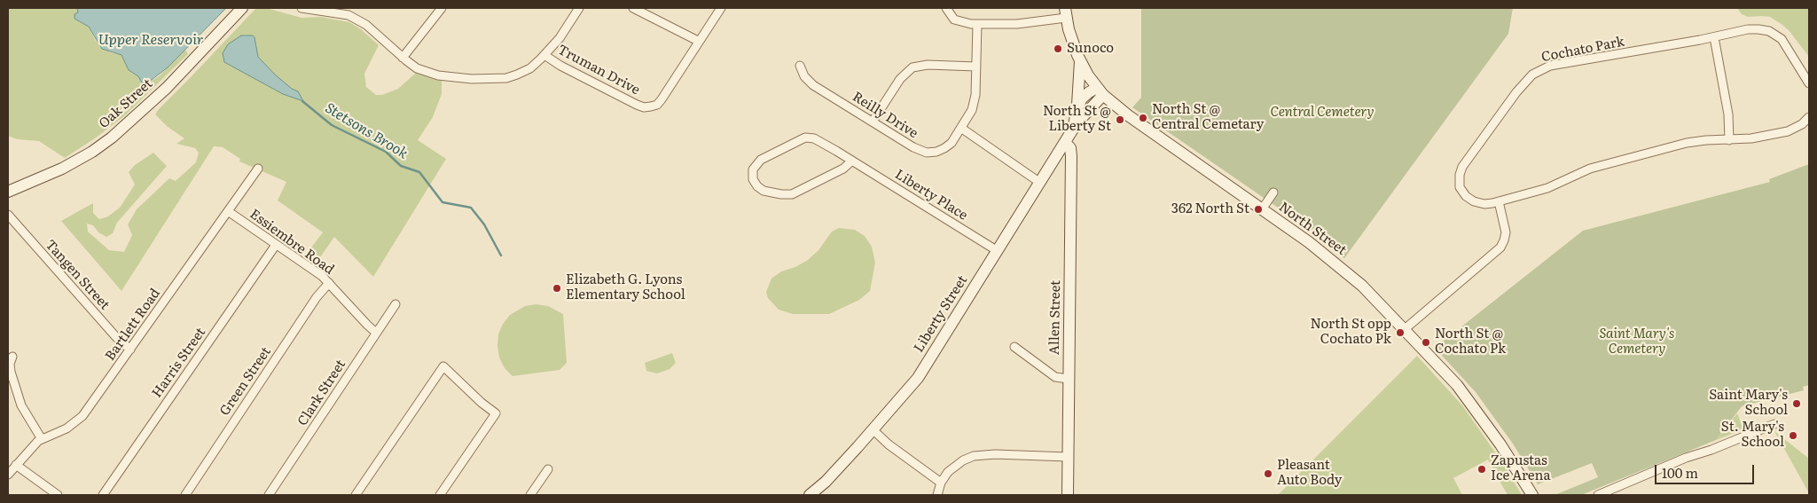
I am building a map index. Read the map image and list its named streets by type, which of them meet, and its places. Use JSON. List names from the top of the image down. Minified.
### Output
{"streets":{"main road":["Oak Street","North Street","Liberty Street","Allen Street"],"street":["Cochato Park","Truman Drive","Reilly Drive","Liberty Place","Essiembre Road","Tangen Street","Bartlett Road","Harris Street","Green Street","Clark Street"]},"crossings":[["Liberty Place","Liberty Street"],["North Street","Liberty Street"],["Essiembre Road","Bartlett Road"],["Essiembre Road","Harris Street"],["Essiembre Road","Green Street"],["Essiembre Road","Clark Street"],["Tangen Street","Bartlett Road"],["Liberty Street","Allen Street"]],"water":["Upper Reservoir","Stetsons Brook"],"parks":["Central Cemetery","Saint Mary's Cemetery"],"places":["Sunoco","North St @ Central Cemetary","North St @ Liberty St","362 North St","Elizabeth G. Lyons Elementary School","North St opp Cochato Pk","North St @ Cochato Pk","Saint Mary's School","St. Mary's School","Zapustas Ice Arena","Pleasant Auto Body"],"scale_bar":"100 m"}
